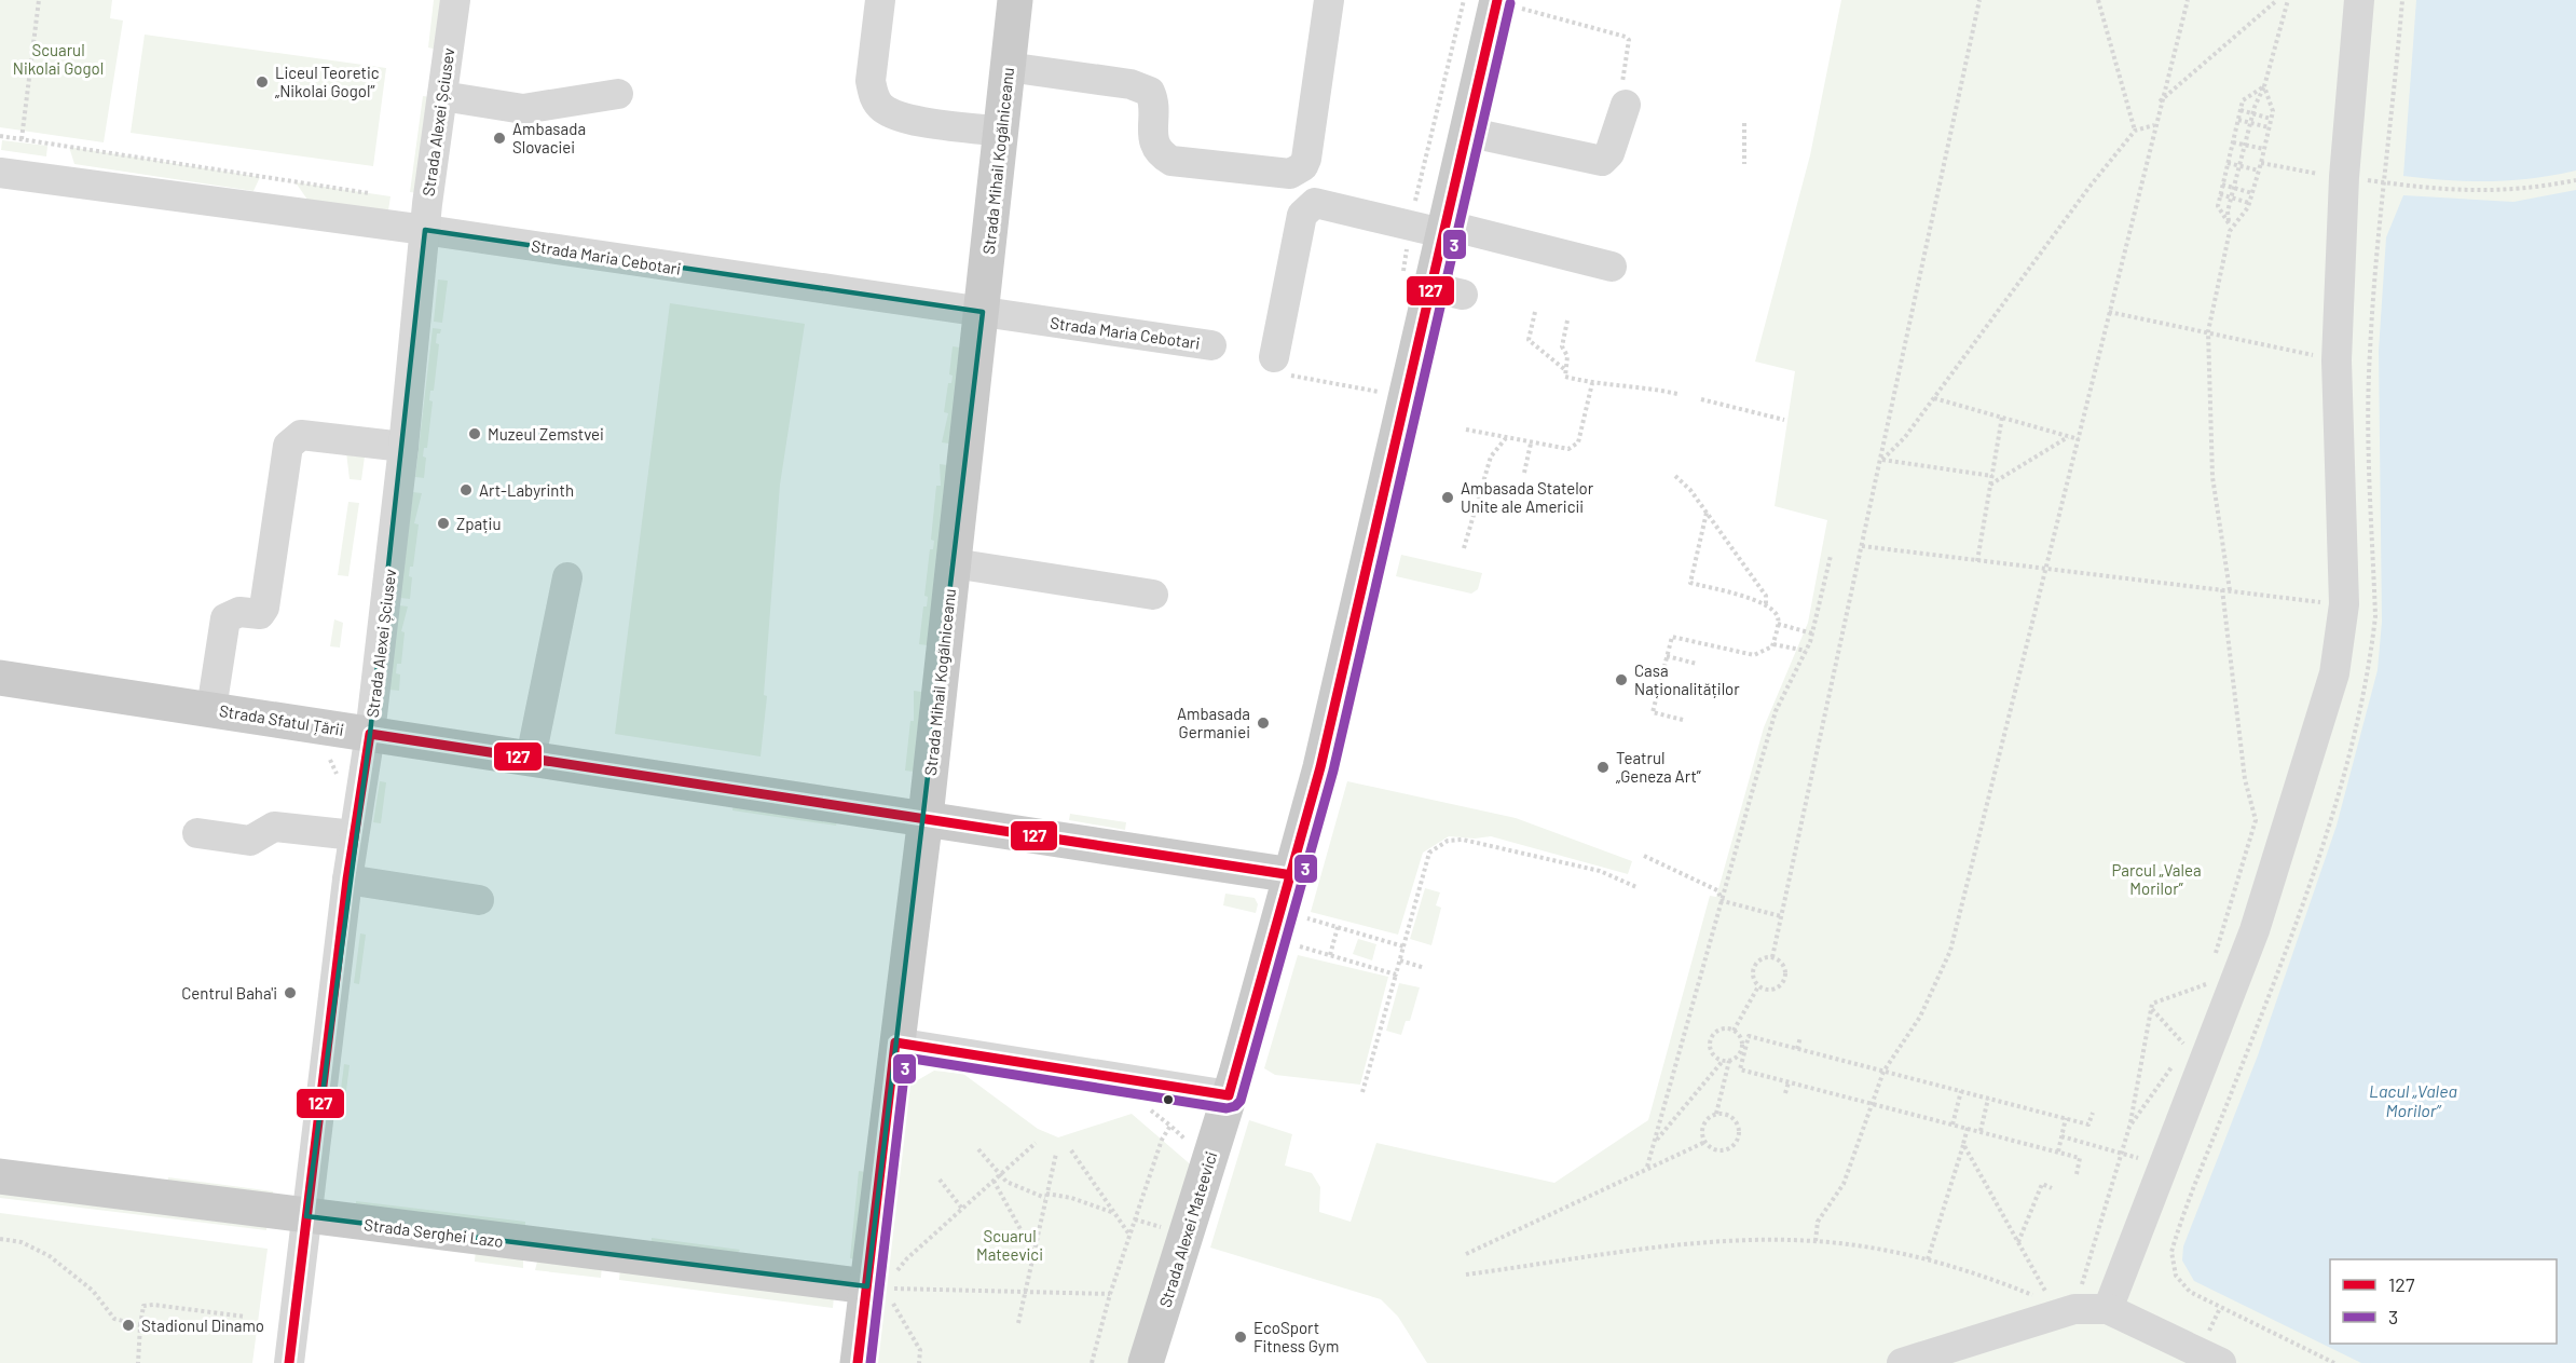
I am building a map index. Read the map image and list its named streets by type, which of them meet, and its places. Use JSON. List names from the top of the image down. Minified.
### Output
{"streets":{"main road":["Strada Mihail Kogălniceanu","Strada Sfatul Țării","Strada Alexei Mateevici","Strada Serghei Lazo"],"street":["Strada Alexei Șciusev","Strada Maria Cebotari"]},"crossings":[["Strada Alexei Șciusev","Strada Maria Cebotari"],["Strada Alexei Șciusev","Strada Sfatul Țării"],["Strada Alexei Șciusev","Strada Serghei Lazo"],["Strada Mihail Kogălniceanu","Strada Maria Cebotari"],["Strada Mihail Kogălniceanu","Strada Sfatul Țării"],["Strada Mihail Kogălniceanu","Strada Serghei Lazo"],["Strada Sfatul Țării","Strada Alexei Mateevici"]],"water":["Lacul „Valea Morilor”"],"parks":["Scuarul Nikolai Gogol","Parcul „Valea Morilor”","Scuarul Mateevici"],"places":["Liceul Teoretic „Nikolai Gogol”","Ambasada Slovaciei","Muzeul Zemstvei","Art-Labyrinth","Ambasada Statelor Unite ale Americii","Zpațiu","Casa Naționalităților","Ambasada Germaniei","Teatrul „Geneza Art”","Centrul Baha'i","Stadionul Dinamo","EcoSport Fitness Gym"],"lines":["transit line 127","transit line 3"],"legend":["127","3"]}
